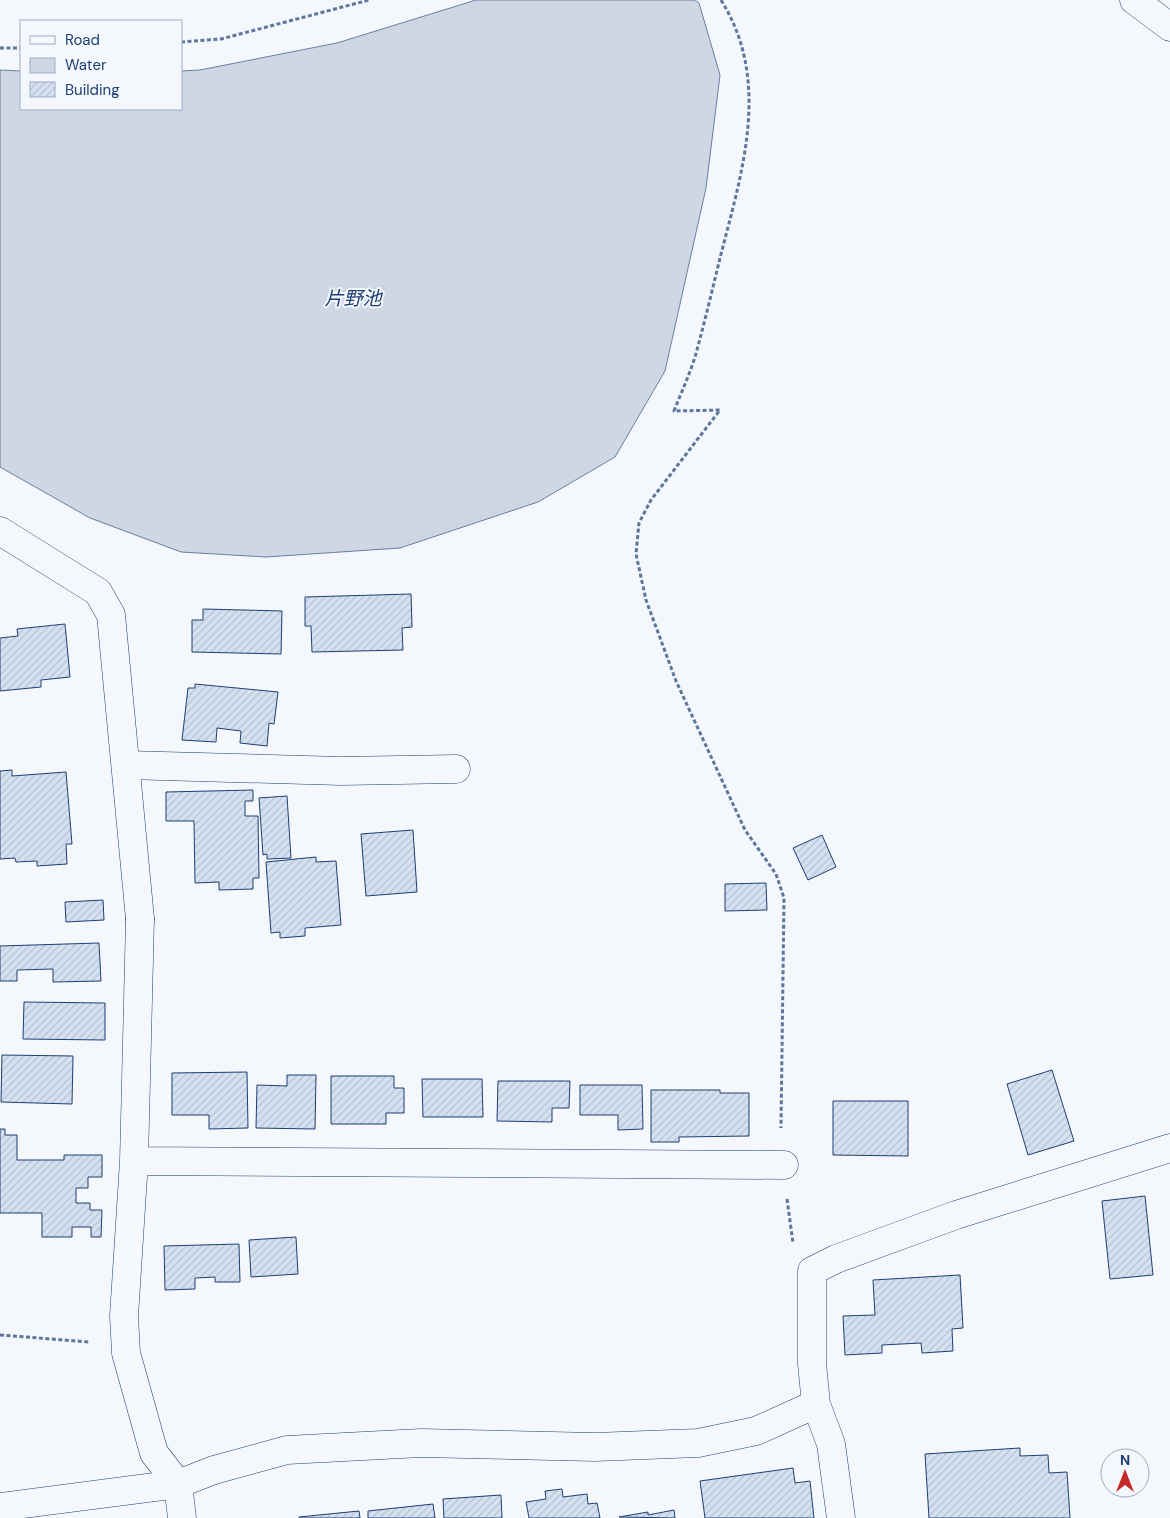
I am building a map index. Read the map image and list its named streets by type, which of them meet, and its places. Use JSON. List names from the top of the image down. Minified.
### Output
{"water":["片野池"],"legend":["Road","Water","Building"],"north":"top"}
